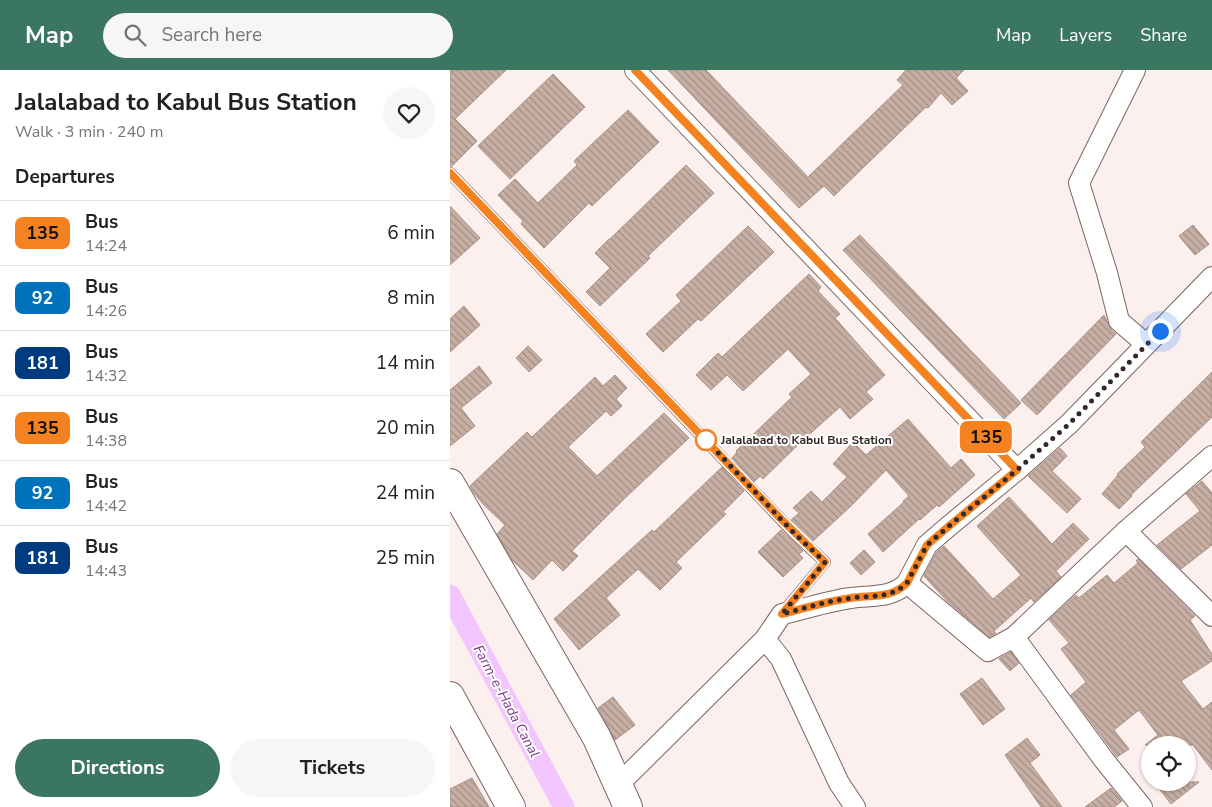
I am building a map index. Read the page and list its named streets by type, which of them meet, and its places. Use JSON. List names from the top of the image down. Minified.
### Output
{"water":["Farm-e-Hada Canal"],"places":["Jalalabad to Kabul Bus Station"],"lines":["bus line 135"],"page":{"header":"Map","search":"Search here","nav":["Map","Layers","Share"],"heading":[["Jalalabad to Kabul Bus Station","Walk · 3 min · 240 m"],"Departures"],"on_map":"135","list":[{"mark":"135","name":"Bus","note":"14:24","value":"6 min"},{"mark":"92","name":"Bus","note":"14:26","value":"8 min"},{"mark":"181","name":"Bus","note":"14:32","value":"14 min"},{"mark":"135","name":"Bus","note":"14:38","value":"20 min"},{"mark":"92","name":"Bus","note":"14:42","value":"24 min"},{"mark":"181","name":"Bus","note":"14:43","value":"25 min"}],"buttons":["Directions","Tickets"]}}
